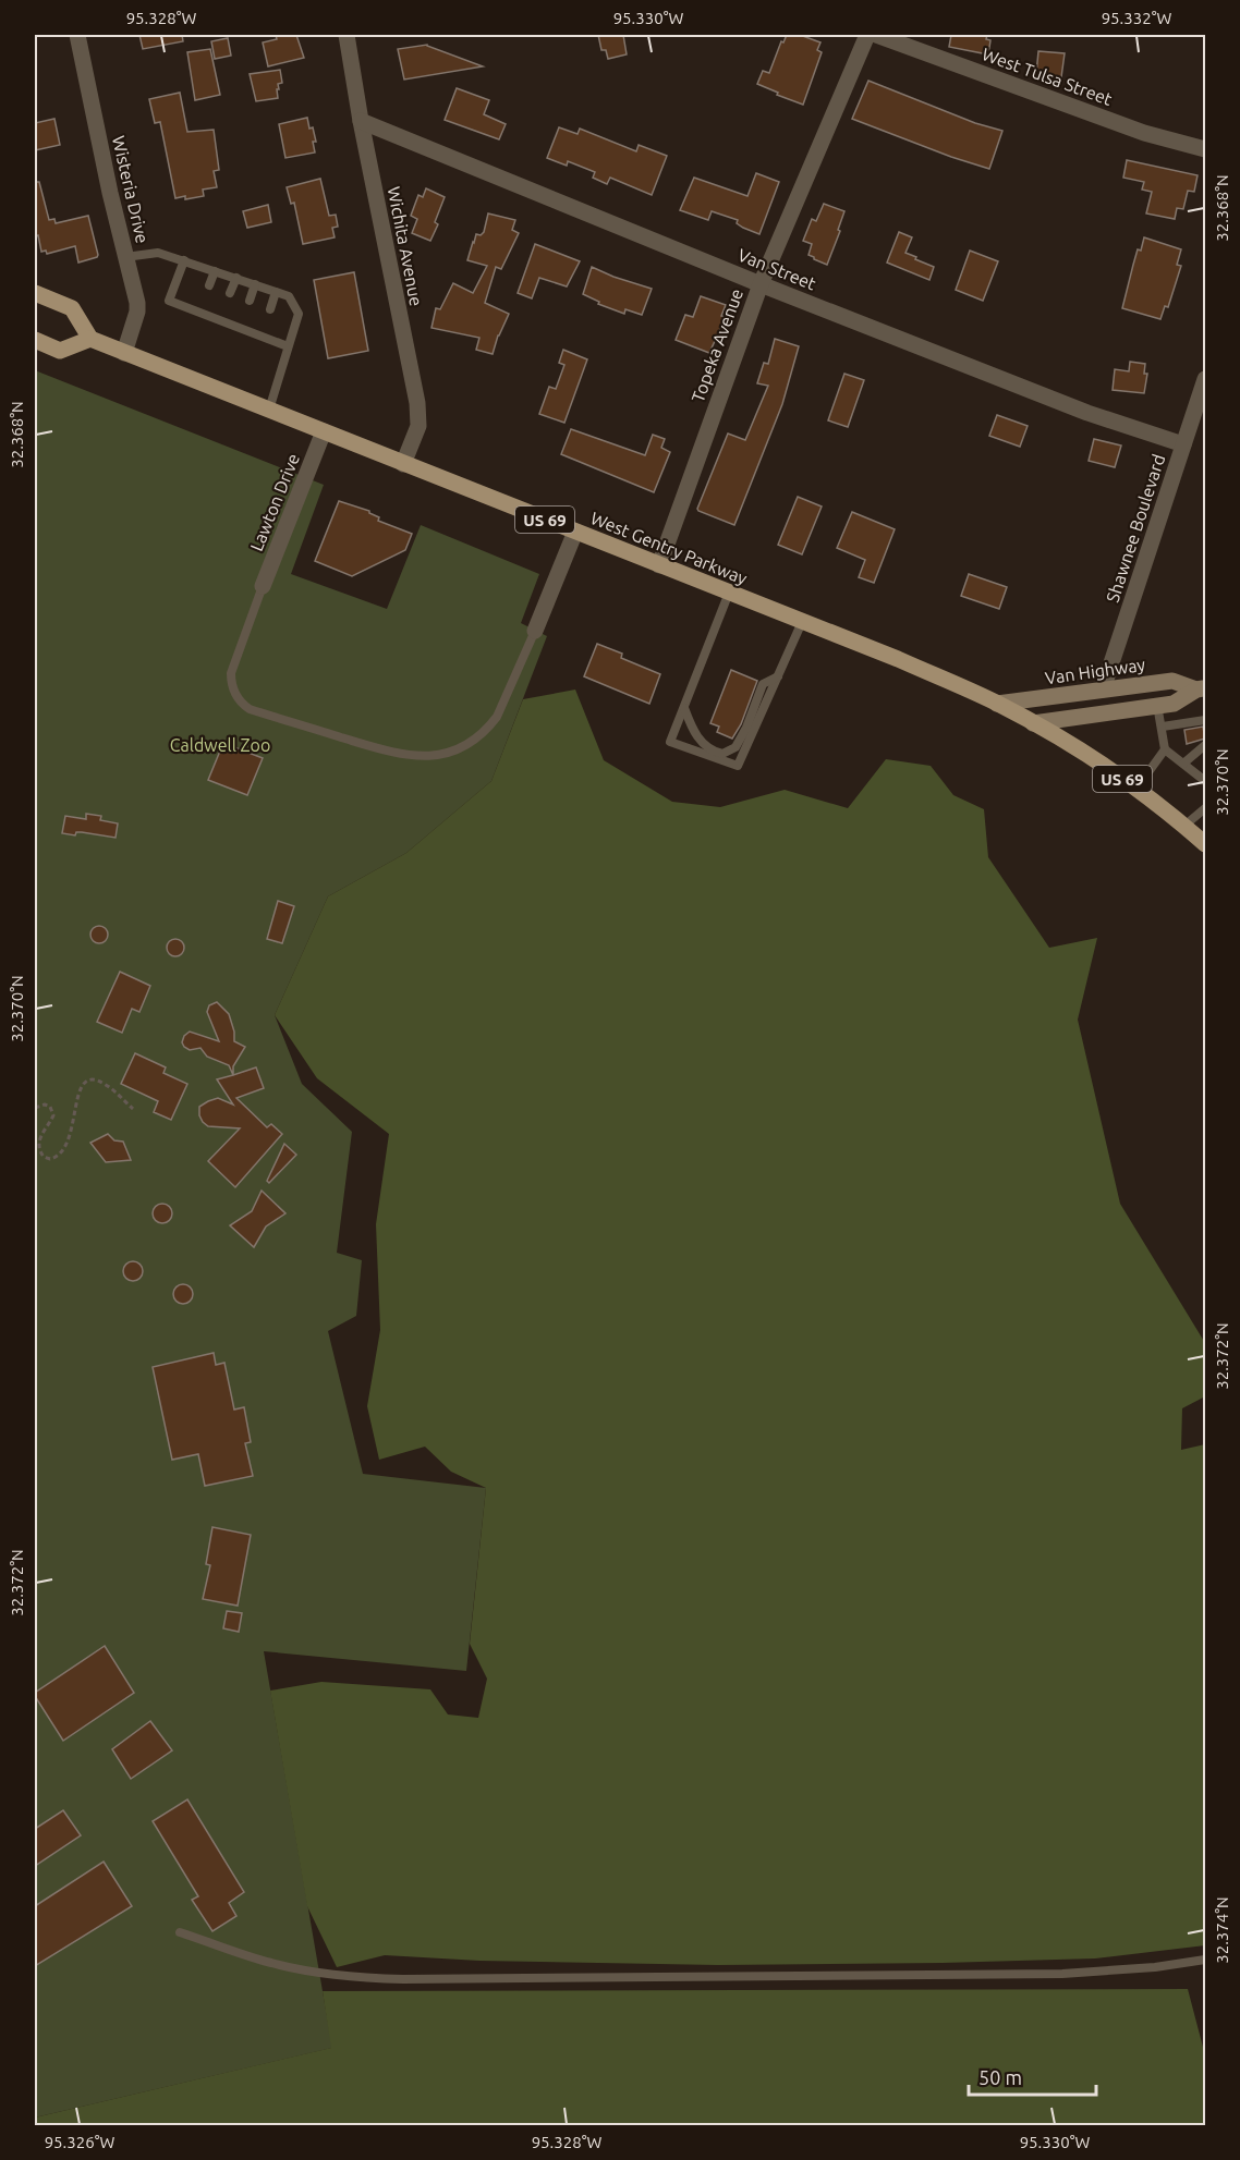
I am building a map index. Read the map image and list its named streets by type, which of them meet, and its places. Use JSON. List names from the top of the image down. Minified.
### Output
{"streets":{"main road":["US 69","West Gentry Parkway","Van Highway"],"street":["West Tulsa Street","Wisteria Drive","Wichita Avenue","Van Street","Topeka Avenue","Lawton Drive","Shawnee Boulevard"]},"crossings":[["Wisteria Drive","West Gentry Parkway"],["Wichita Avenue","Van Street"],["Wichita Avenue","West Gentry Parkway"],["Van Street","Topeka Avenue"],["Van Street","Shawnee Boulevard"],["Topeka Avenue","West Gentry Parkway"],["Lawton Drive","West Gentry Parkway"],["Shawnee Boulevard","Van Highway"],["West Gentry Parkway","Van Highway"]],"parks":["Caldwell Zoo"],"scale_bar":"50 m","coordinates":["95.328°W","95.330°W","95.332°W","32.368°N","32.370°N","32.372°N","32.374°N","95.326°W"]}
